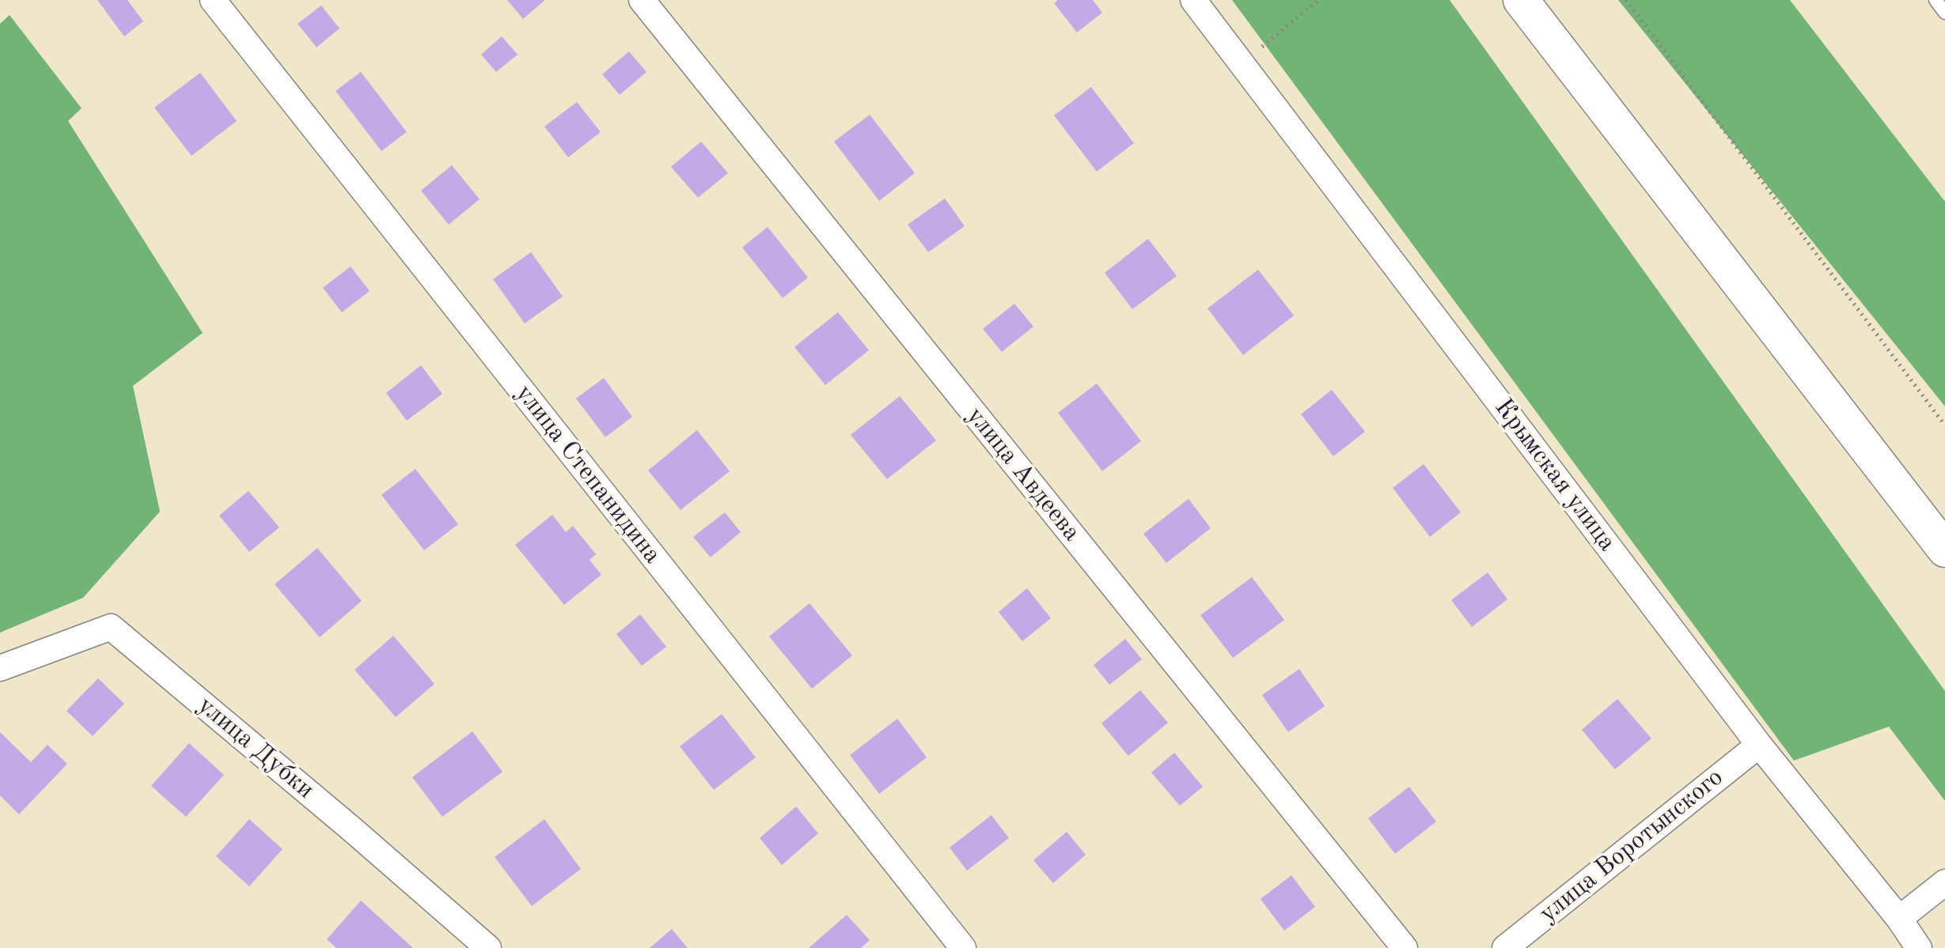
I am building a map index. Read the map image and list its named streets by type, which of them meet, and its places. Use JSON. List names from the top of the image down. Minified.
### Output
{"streets":{"street":["улица Степанидина","улица Авдеева","Крымская улица","улица Дубки","улица Воротынского"]},"crossings":[["Крымская улица","улица Воротынского"]]}
